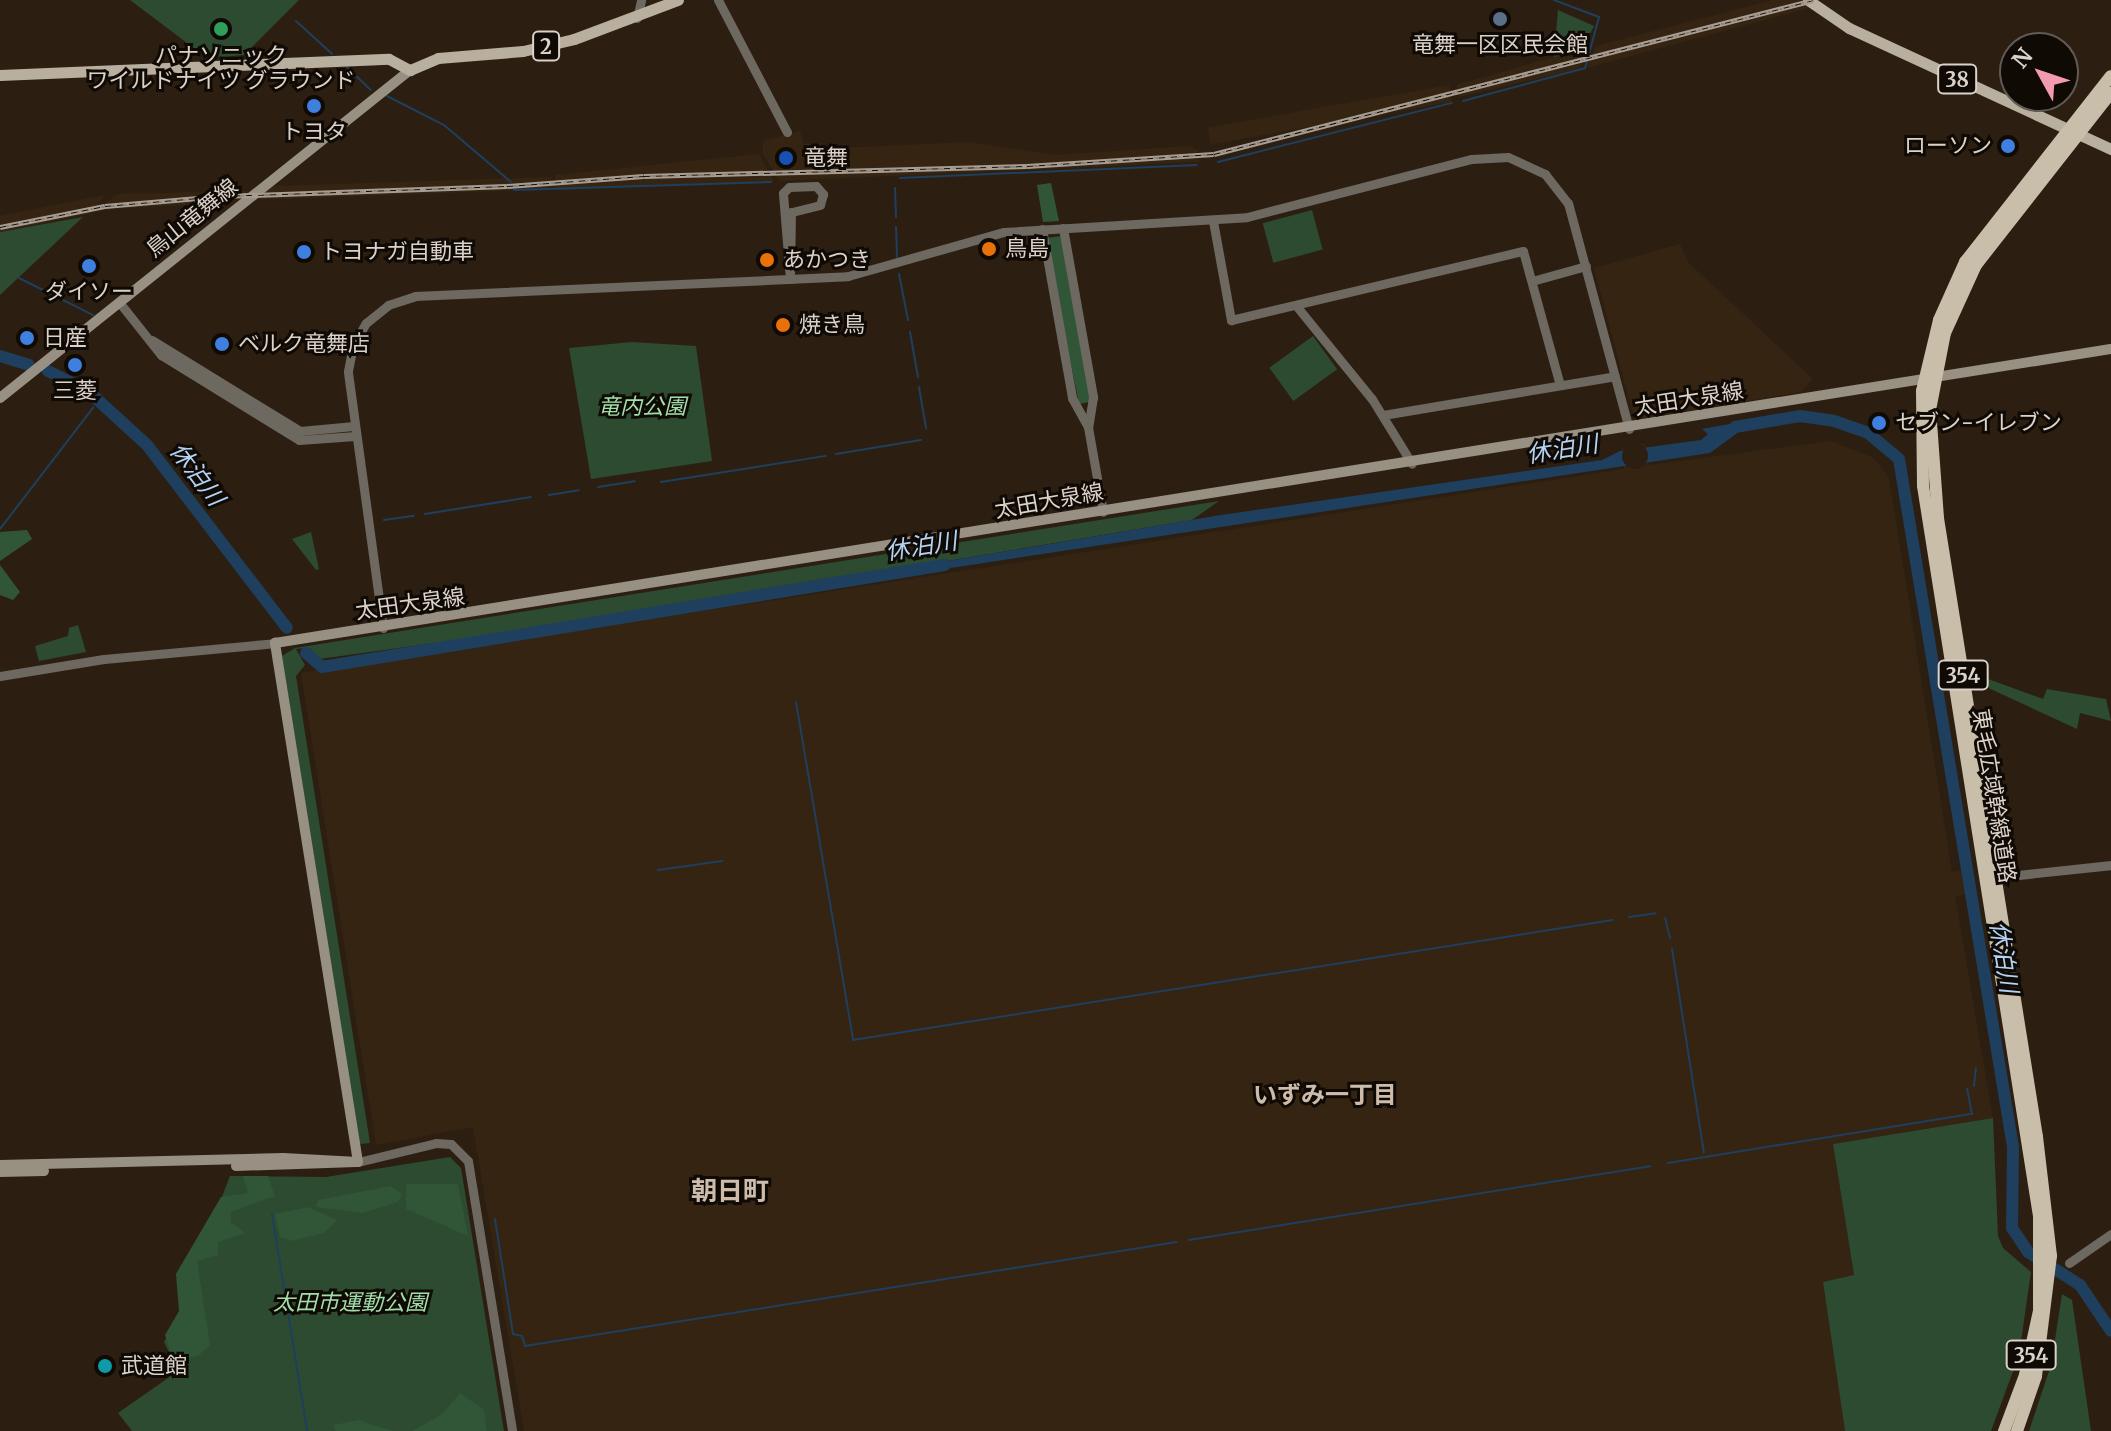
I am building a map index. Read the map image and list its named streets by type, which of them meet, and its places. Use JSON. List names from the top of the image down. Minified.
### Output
{"streets":{"highway":["354","東毛広域幹線道路"],"main road":["2","38","鳥山竜舞線","太田大泉線"]},"crossings":[["2","鳥山竜舞線"],["38","東毛広域幹線道路"],["太田大泉線","東毛広域幹線道路"]],"districts":["いずみ一丁目","朝日町"],"water":["休泊川"],"parks":["竜内公園","太田市運動公園"],"places":["竜舞一区区民会館","パナソニック ワイルドナイツ グラウンド","トヨタ","ローソン","竜舞","鳥島","トヨナガ自動車","あかつき","ダイソー","焼き鳥","日産","ベルク竜舞店","三菱","セブン-イレブン","武道館"],"north":"top left"}
